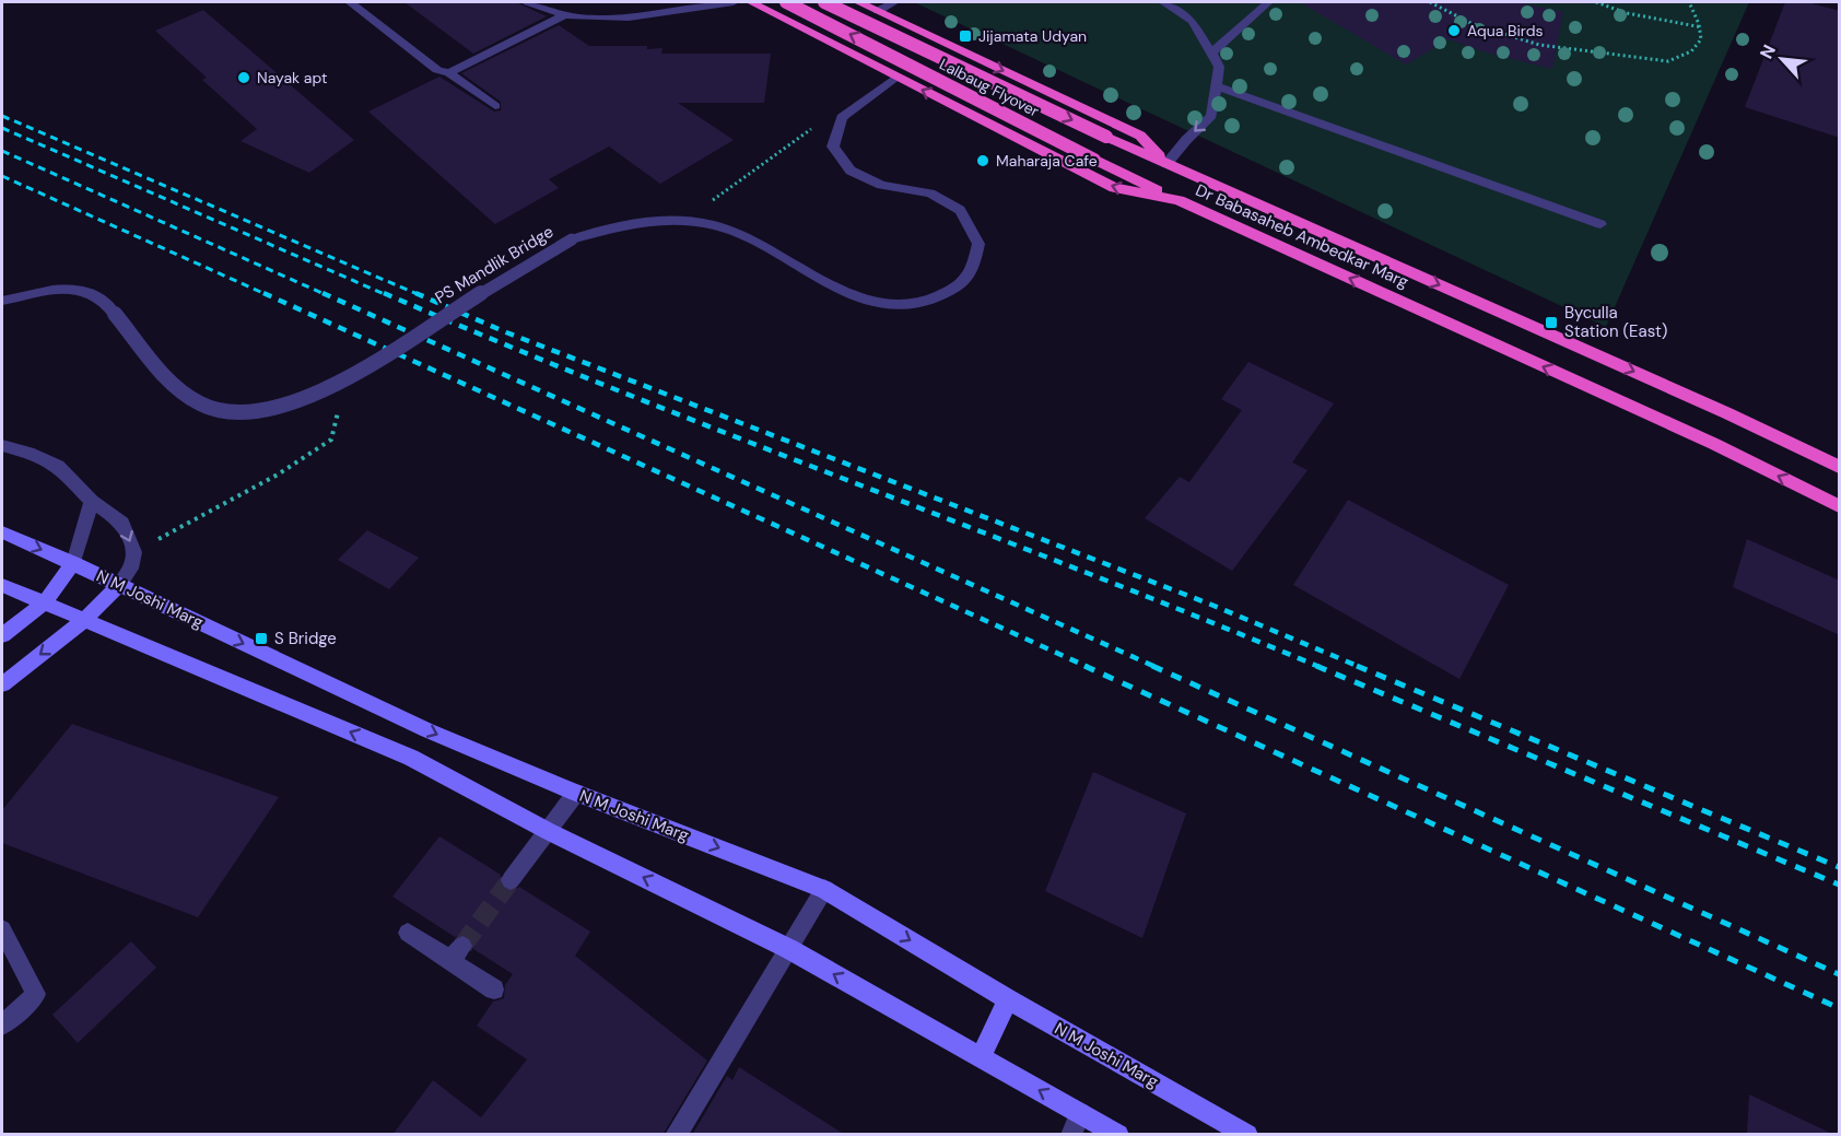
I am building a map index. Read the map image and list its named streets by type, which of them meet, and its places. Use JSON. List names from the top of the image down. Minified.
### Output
{"streets":{"highway":["Lalbaug Flyover","Dr Babasaheb Ambedkar Marg"],"main road":["N M Joshi Marg"],"street":["PS Mandlik Bridge"]},"crossings":[["Lalbaug Flyover","Dr Babasaheb Ambedkar Marg"]],"one_way":["Dr Babasaheb Ambedkar Marg"],"places":{"other":["Aqua Birds","Nayak apt","Maharaja Cafe"],"transit":["Jijamata Udyan","Byculla Station (East)","S Bridge"]},"north":"top left"}
